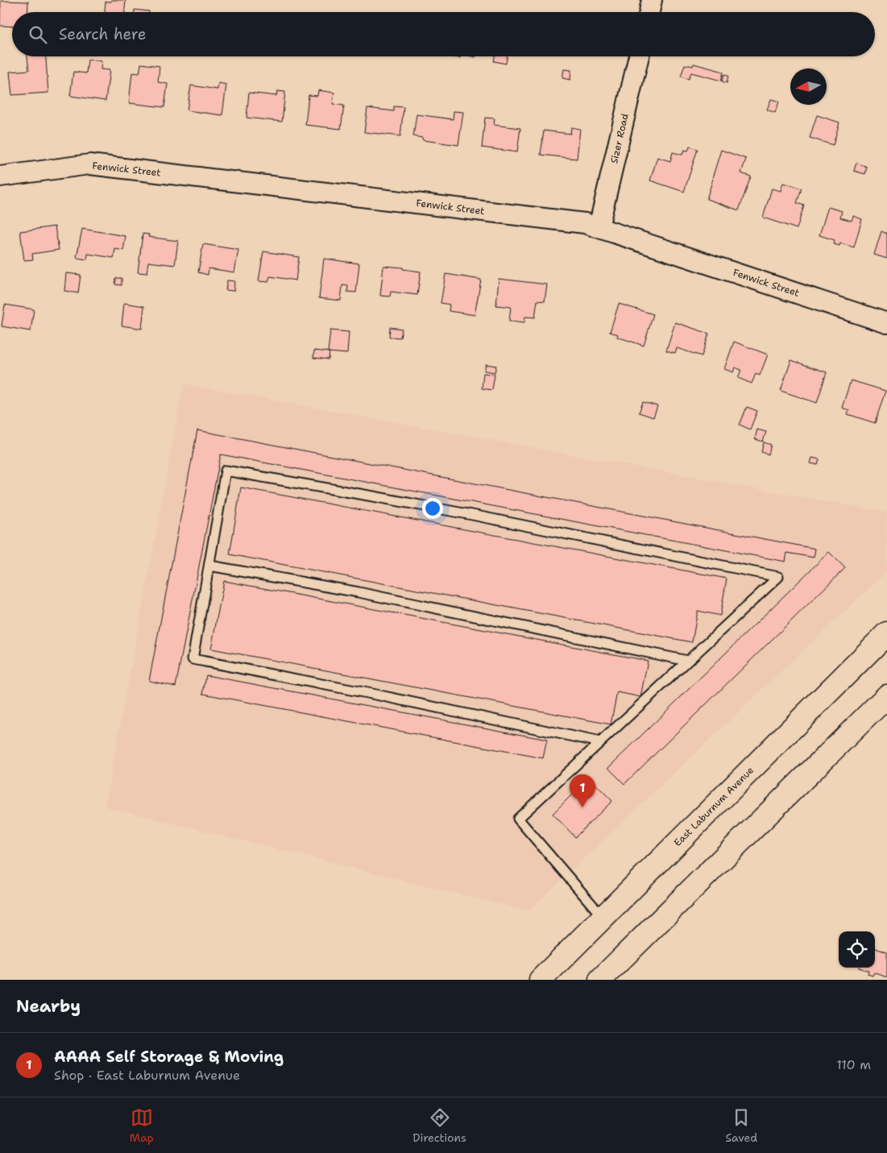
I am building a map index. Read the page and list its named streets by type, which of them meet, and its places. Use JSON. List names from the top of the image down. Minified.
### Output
{"streets":{"main road":["East Laburnum Avenue"],"street":["Sizer Road","Fenwick Street"]},"crossings":[["Sizer Road","Fenwick Street"]],"north":"left","page":{"search":"Search here","pins":"1","heading":"Nearby","list":[{"mark":"1","name":"AAAA Self Storage & Moving","note":"Shop · East Laburnum Avenue","value":"110 m"}],"nav":["Map","Directions","Saved"]}}
